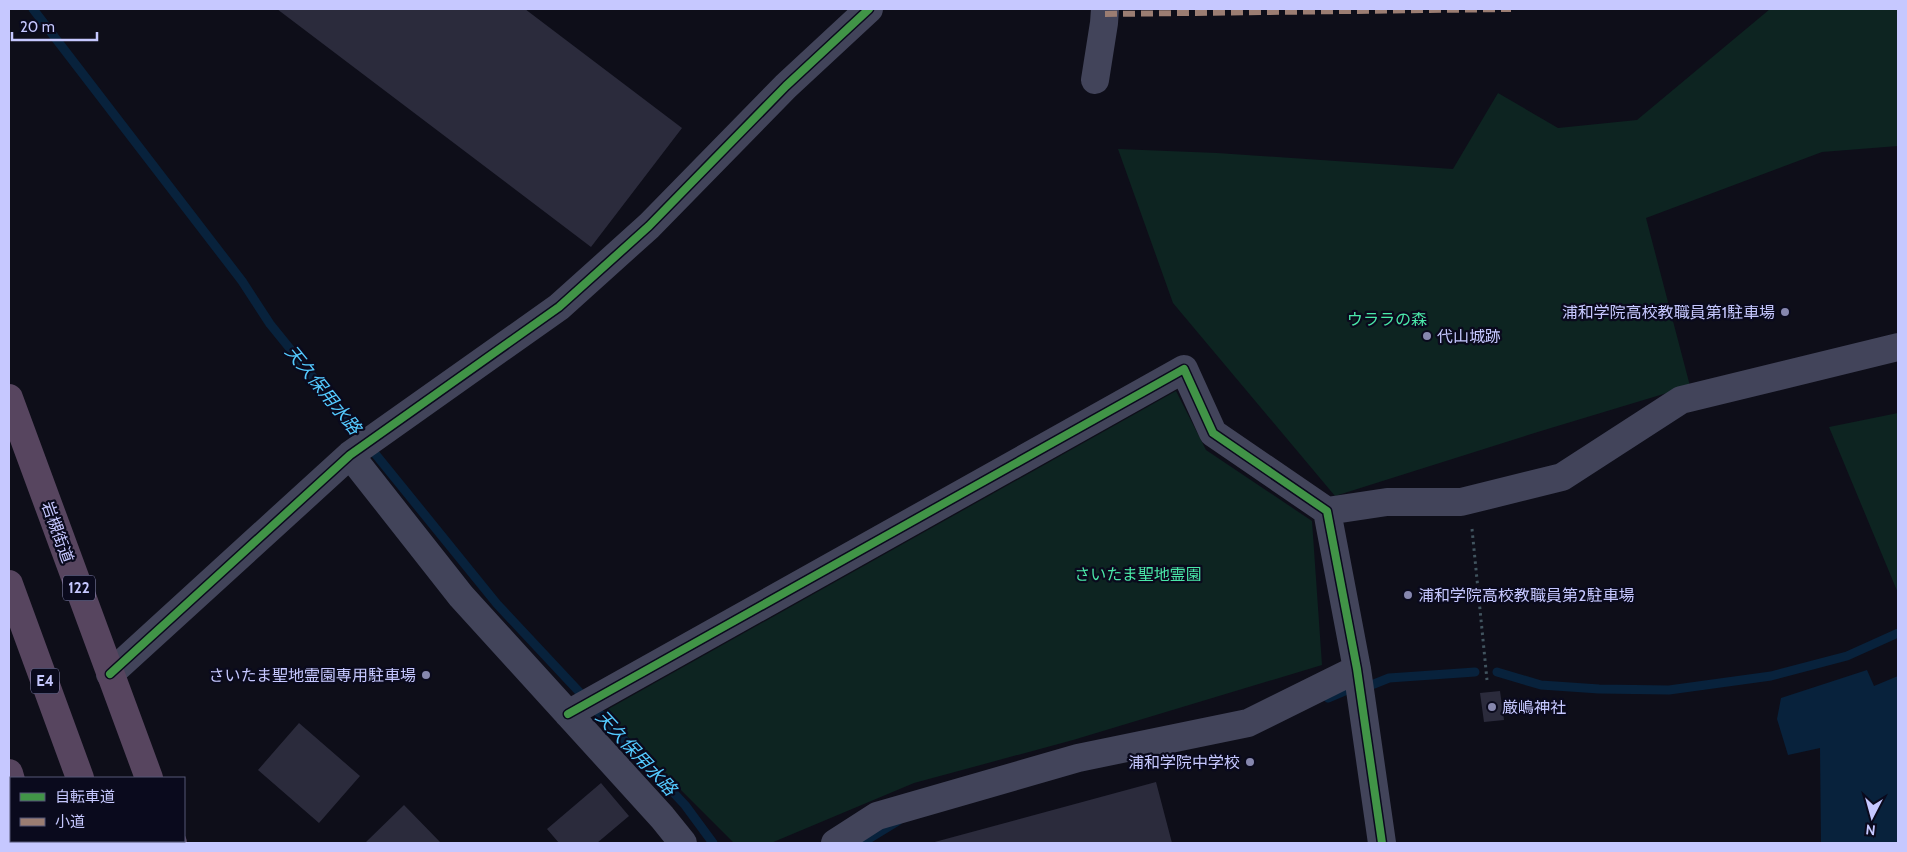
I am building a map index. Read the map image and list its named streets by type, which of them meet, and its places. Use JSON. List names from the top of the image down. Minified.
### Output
{"streets":{"highway":["岩槻街道","122","E4"]},"water":["天久保用水路"],"parks":["ウララの森","さいたま聖地霊園"],"places":["浦和学院高校教職員第1駐車場","代山城跡","浦和学院高校教職員第2駐車場","さいたま聖地霊園専用駐車場","厳嶋神社","浦和学院中学校"],"legend":["自転車道","小道"],"scale_bar":"20 m","north":"bottom"}
